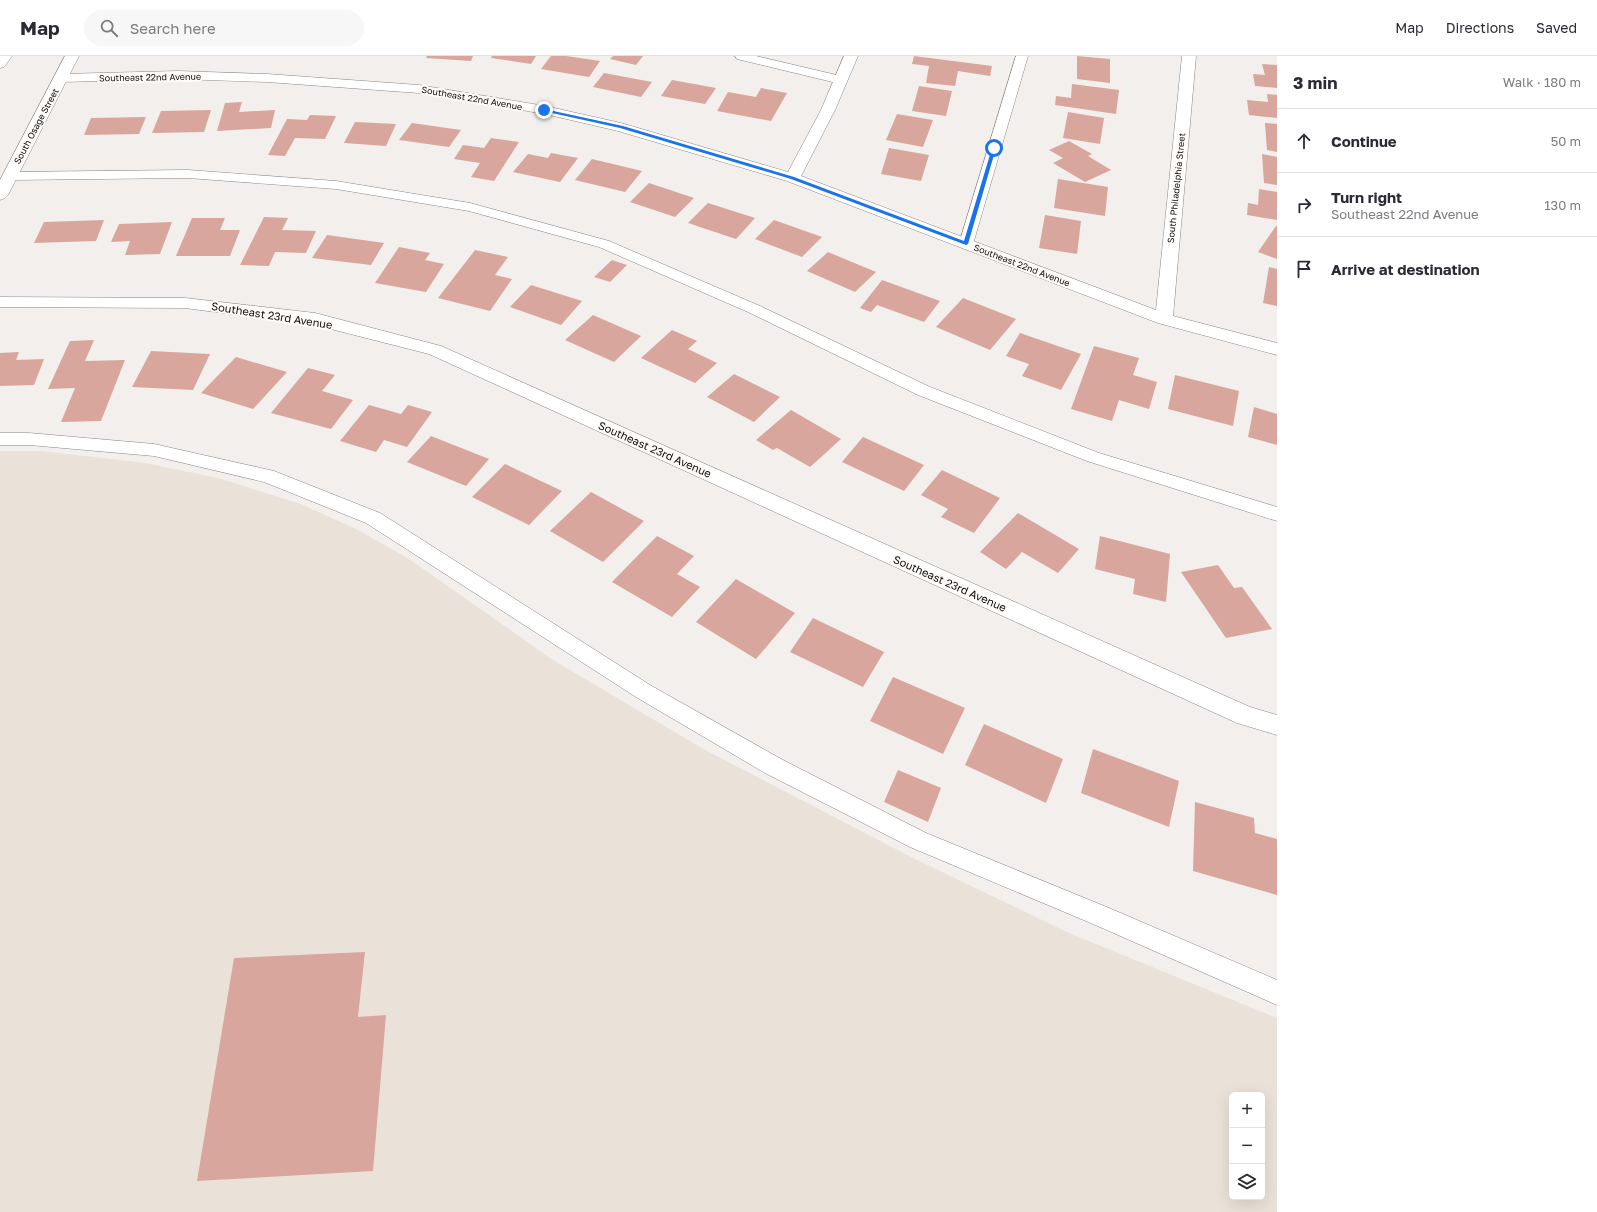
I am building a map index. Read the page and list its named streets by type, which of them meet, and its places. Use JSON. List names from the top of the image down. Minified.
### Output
{"streets":{"street":["Southeast 22nd Avenue","South Osage Street","South Philadelphia Street","Southeast 23rd Avenue"]},"crossings":[["Southeast 22nd Avenue","South Osage Street"],["Southeast 22nd Avenue","South Philadelphia Street"]],"page":{"header":"Map","search":"Search here","nav":["Map","Directions","Saved"],"heading":["3 min","Walk · 180 m"],"list":[["Continue","50 m"],["Turn right","Southeast 22nd Avenue","130 m"],"Arrive at destination"],"map_buttons":["+","−"]}}
